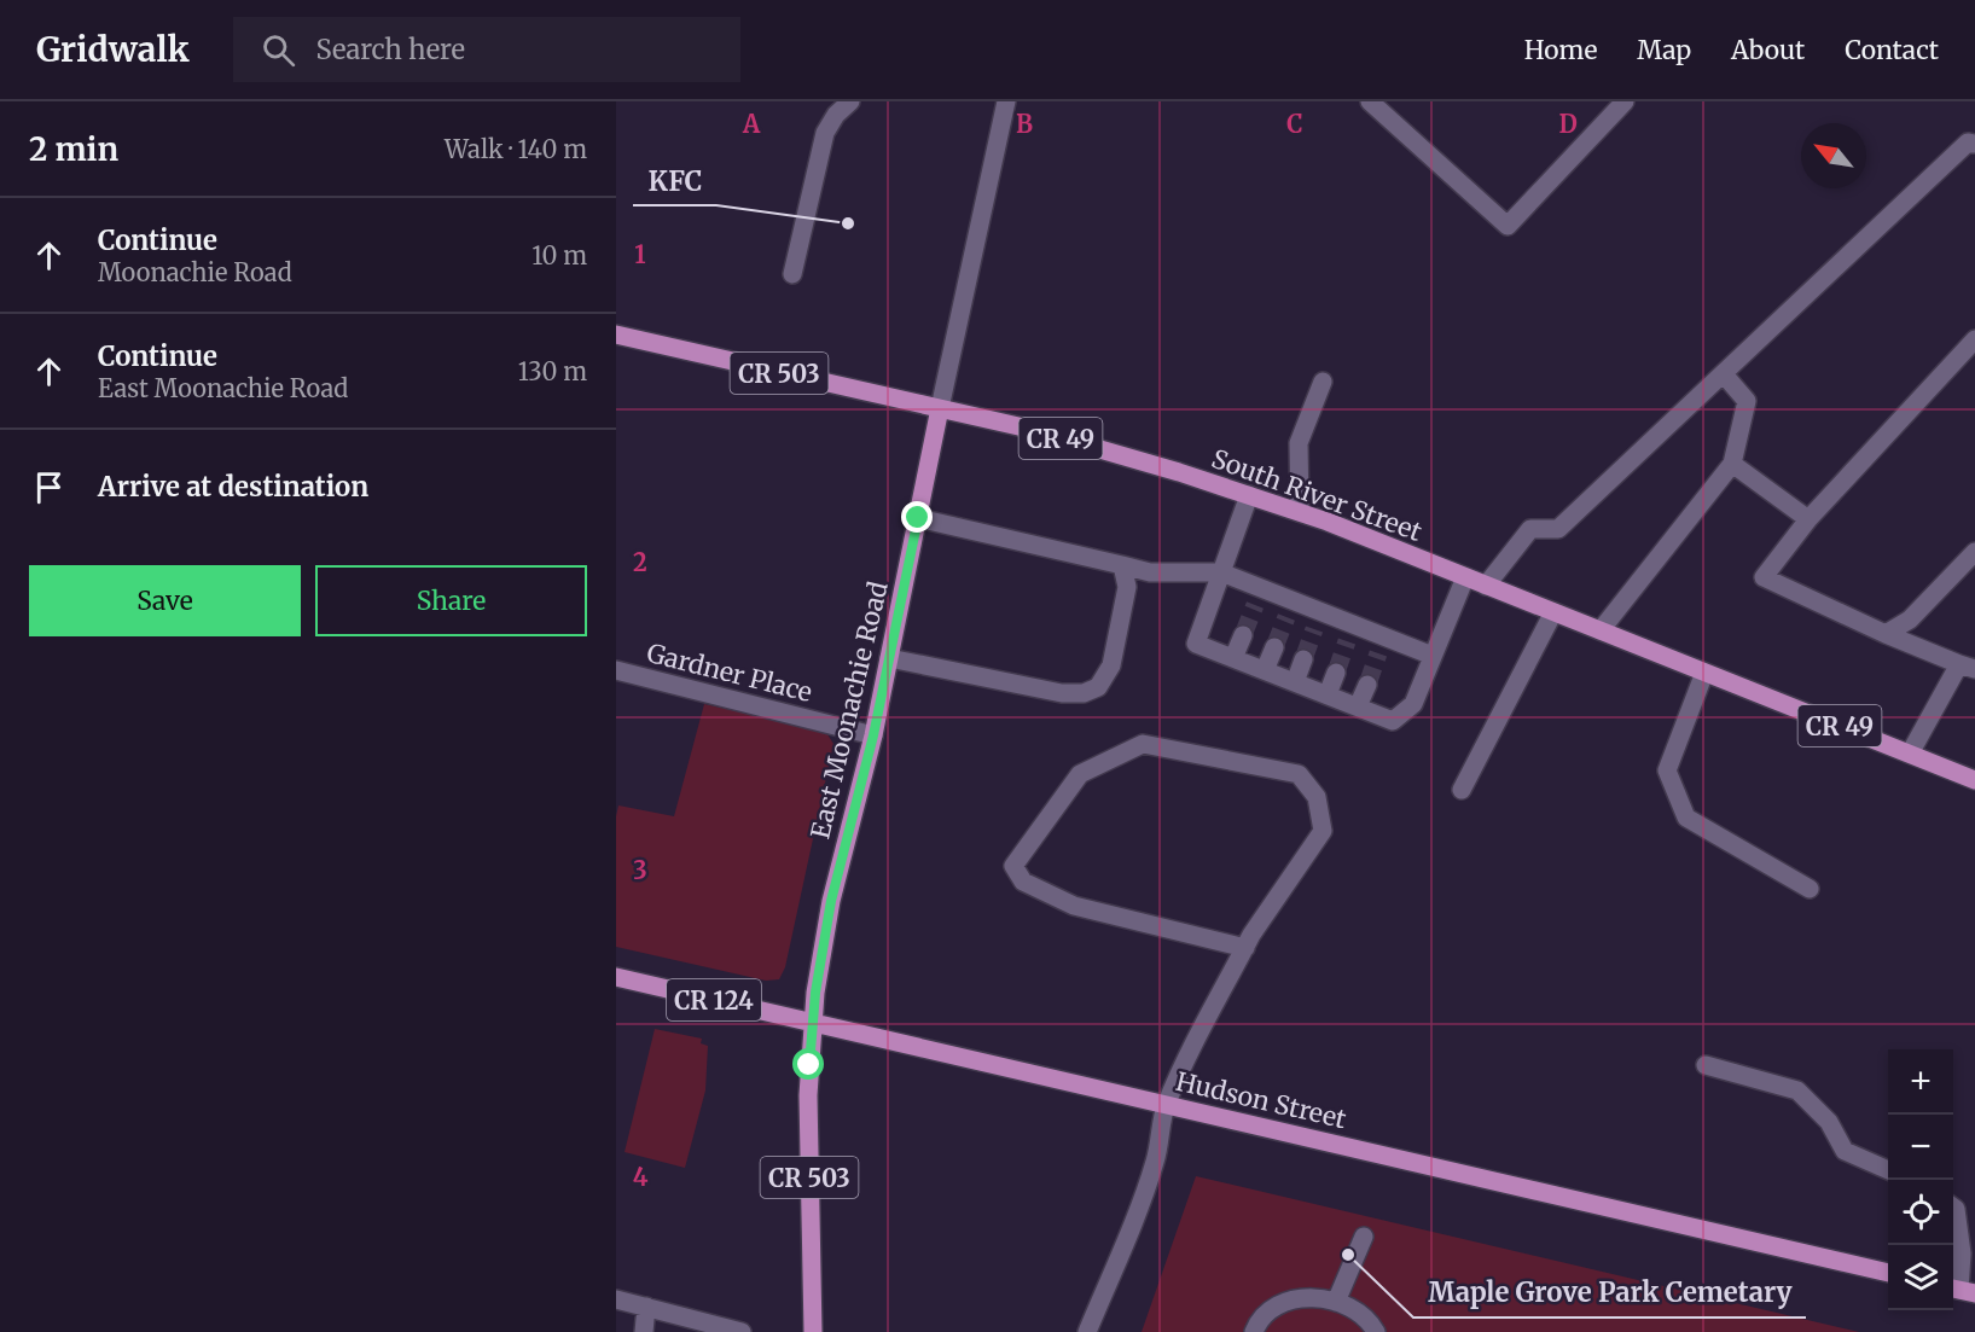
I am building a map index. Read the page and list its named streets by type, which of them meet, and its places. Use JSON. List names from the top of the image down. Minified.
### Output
{"streets":{"main road":["CR 503","CR 49","South River Street","East Moonachie Road","CR 124","Hudson Street"],"street":["Gardner Place"]},"crossings":[["CR 503","East Moonachie Road"],["CR 503","Hudson Street"],["South River Street","East Moonachie Road"],["Gardner Place","East Moonachie Road"],["East Moonachie Road","Hudson Street"]],"places":["KFC","Maple Grove Park Cemetary"],"north":"top left","page":{"header":"Gridwalk","search":"Search here","nav":["Home","Map","About","Contact"],"heading":["2 min","Walk · 140 m"],"list":[["Continue","Moonachie Road","10 m"],["Continue","East Moonachie Road","130 m"],"Arrive at destination"],"buttons":["Save","Share"],"map_buttons":["+","−"]},"grid":{"columns":["A","B","C","D"],"rows":["1","2","3","4"]}}
